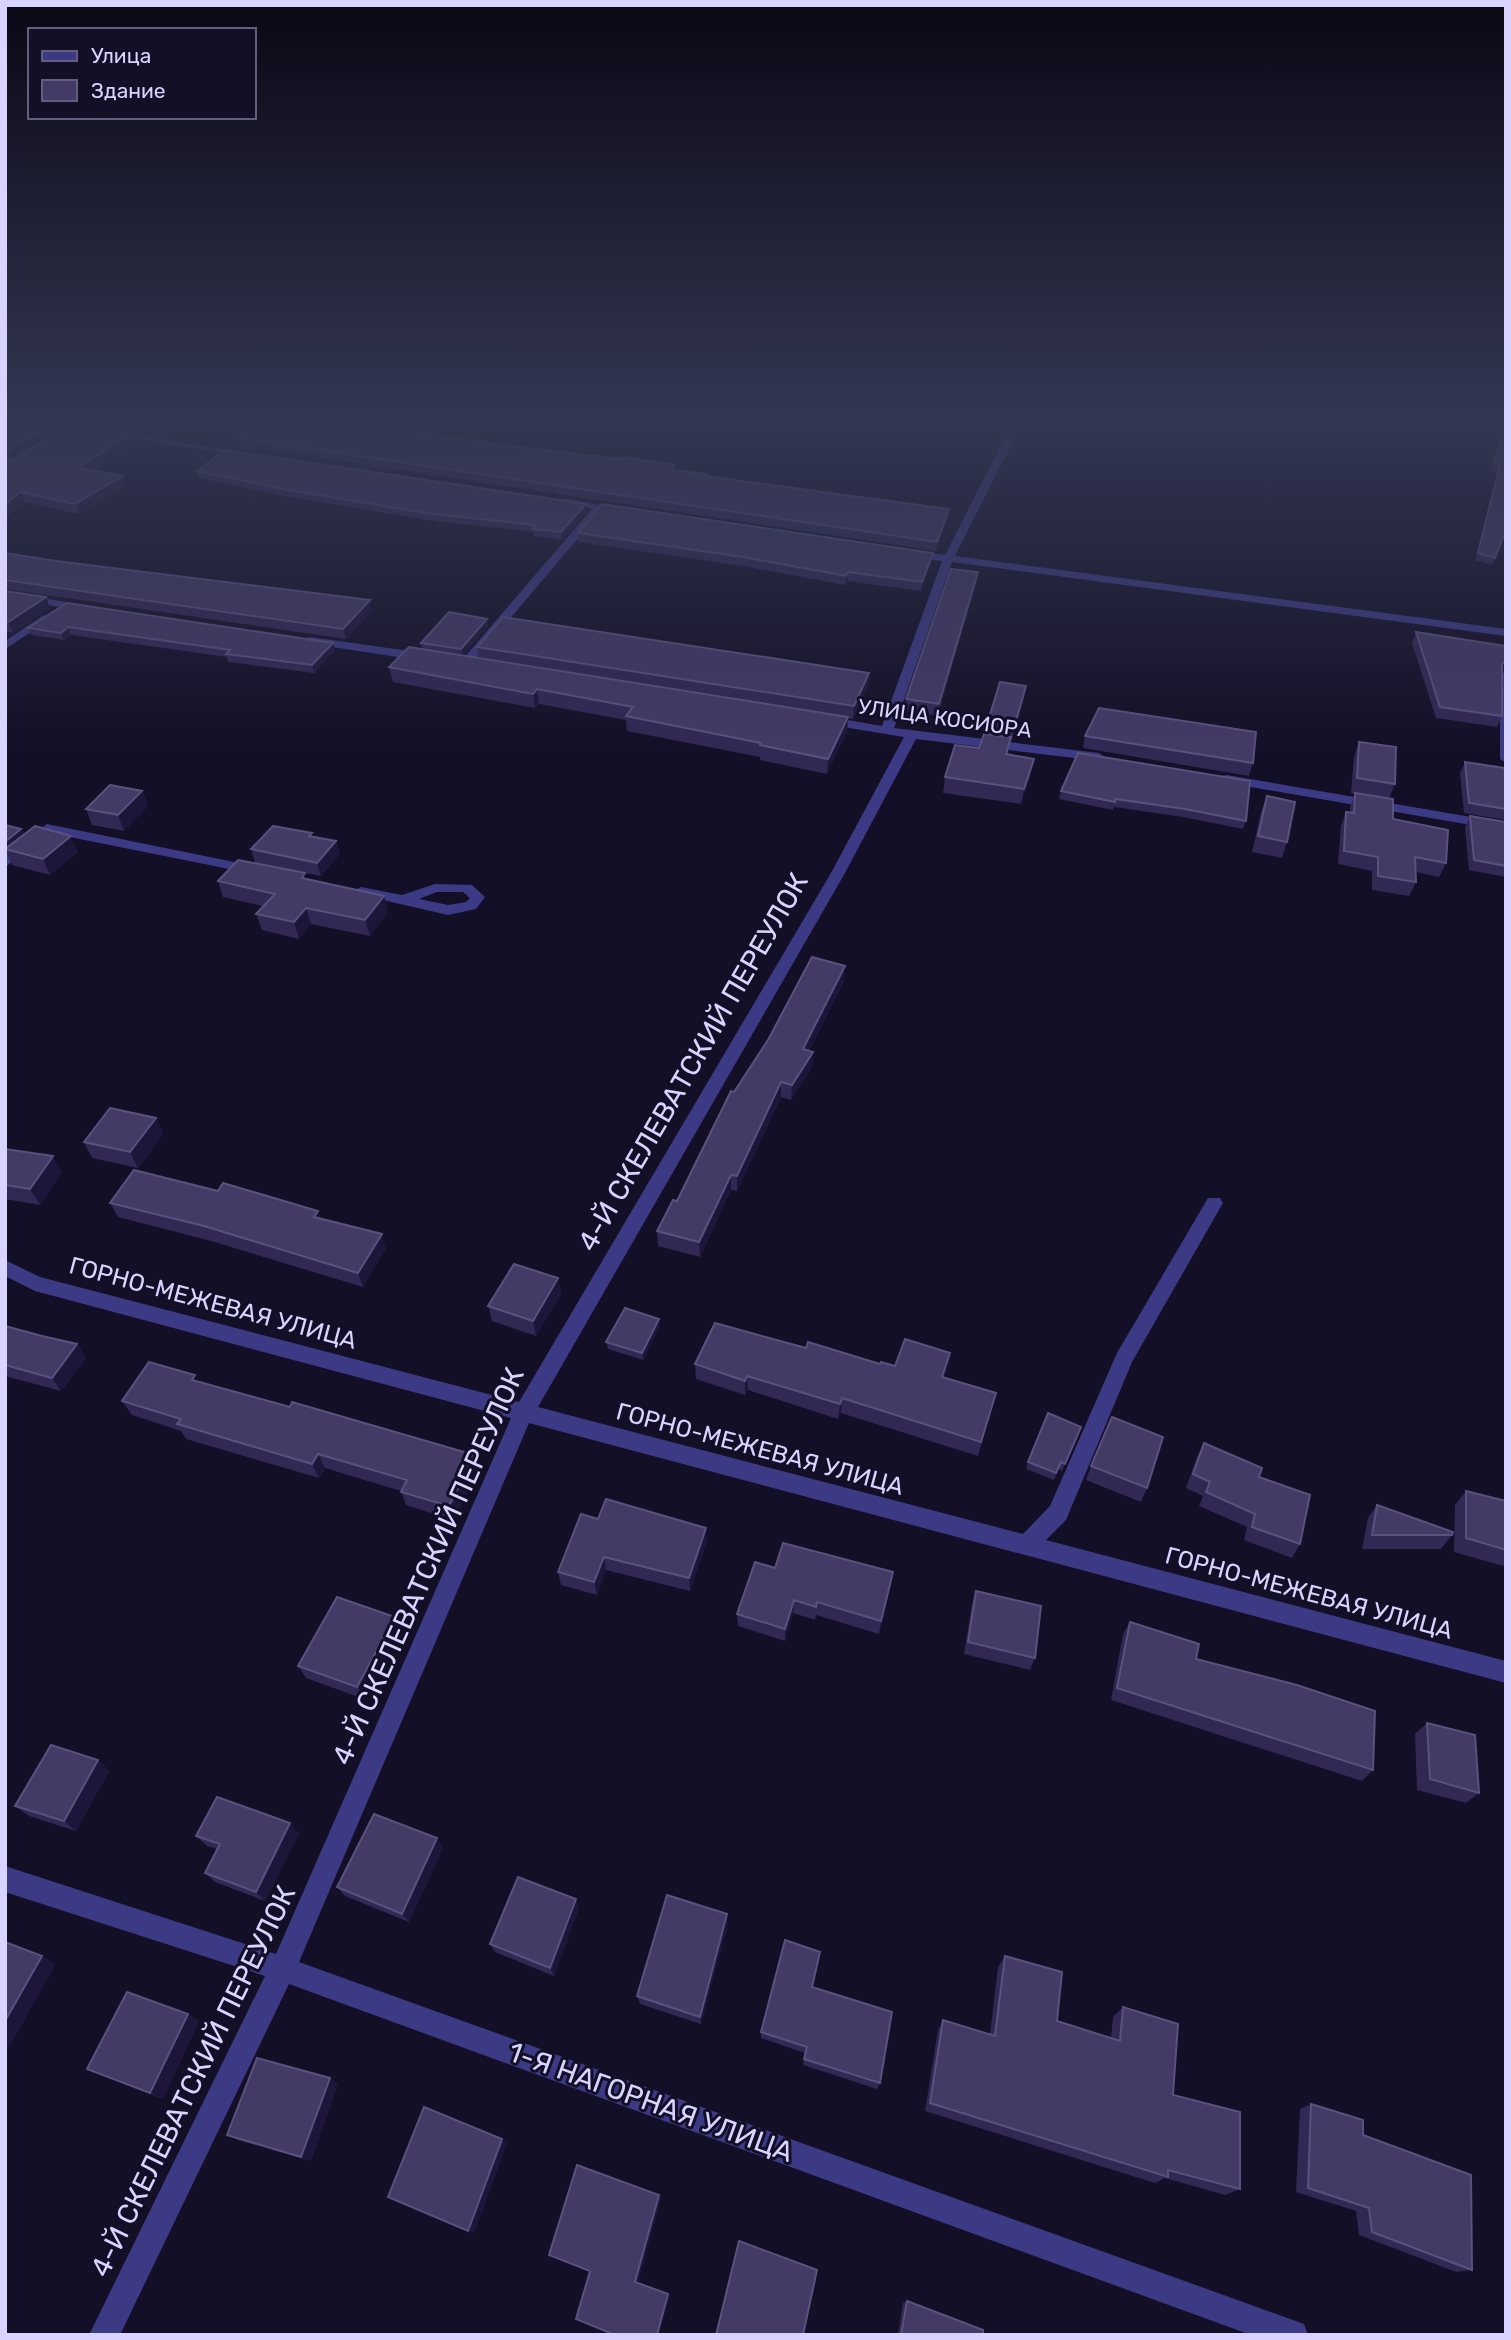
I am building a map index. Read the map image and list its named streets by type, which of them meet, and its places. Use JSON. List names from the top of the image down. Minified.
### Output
{"streets":{"street":["УЛИЦА КОСИОРА","4-Й СКЕЛЕВАТСКИЙ ПЕРЕУЛОК","ГОРНО-МЕЖЕВАЯ УЛИЦА","1-Я НАГОРНАЯ УЛИЦА"]},"crossings":[["УЛИЦА КОСИОРА","4-Й СКЕЛЕВАТСКИЙ ПЕРЕУЛОК"],["4-Й СКЕЛЕВАТСКИЙ ПЕРЕУЛОК","ГОРНО-МЕЖЕВАЯ УЛИЦА"],["4-Й СКЕЛЕВАТСКИЙ ПЕРЕУЛОК","1-Я НАГОРНАЯ УЛИЦА"]],"legend":["Улица","Здание"]}
